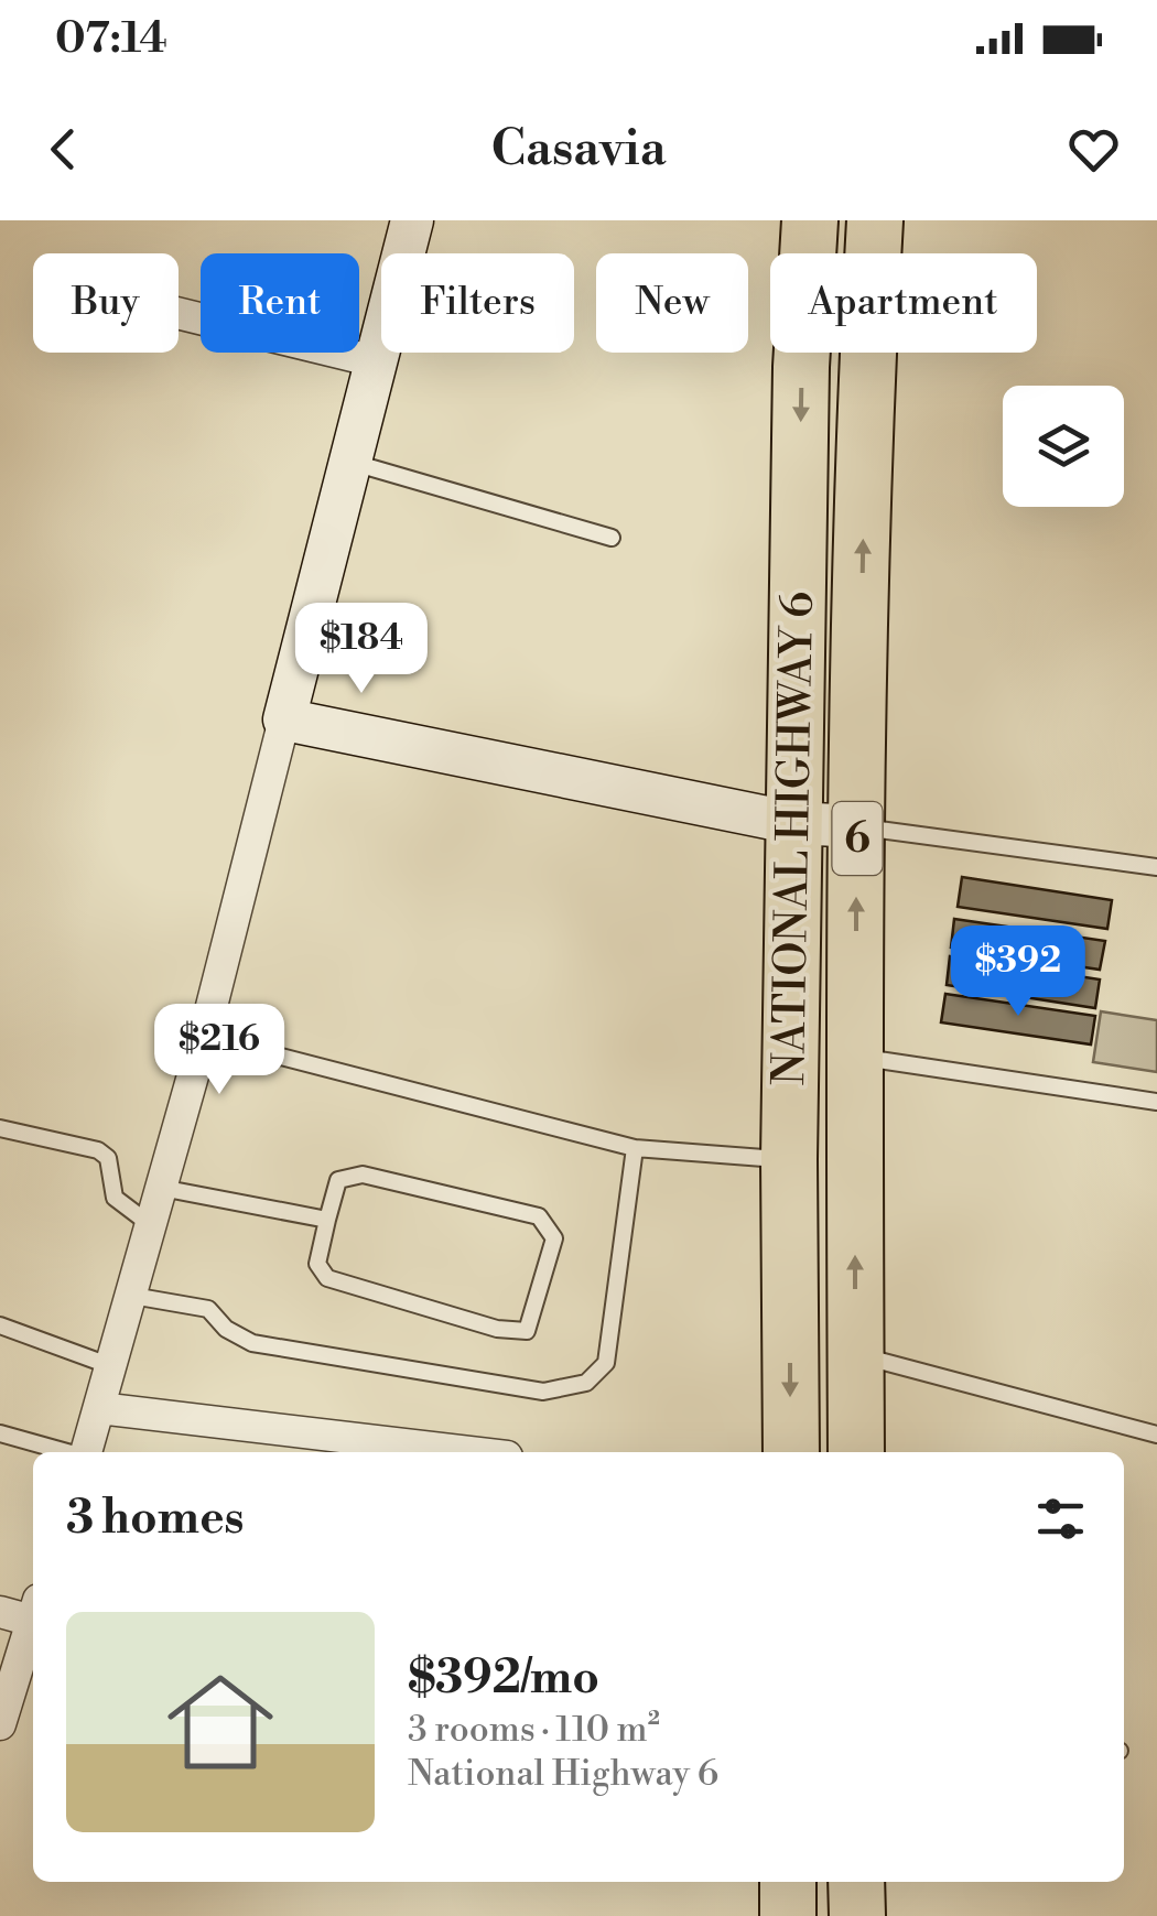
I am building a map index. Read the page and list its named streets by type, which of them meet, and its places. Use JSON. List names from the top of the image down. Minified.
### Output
{"streets":{"highway":["NATIONAL HIGHWAY 6","6"]},"page":{"status":"07:14","header":"Casavia","chip":["Buy","Rent","Filters","New","Apartment"],"price":["$184","$392","$216"],"heading":"3 homes","list":[{"name":"$392/mo","note":"3 rooms · 110 m² · National Highway 6"}]}}
